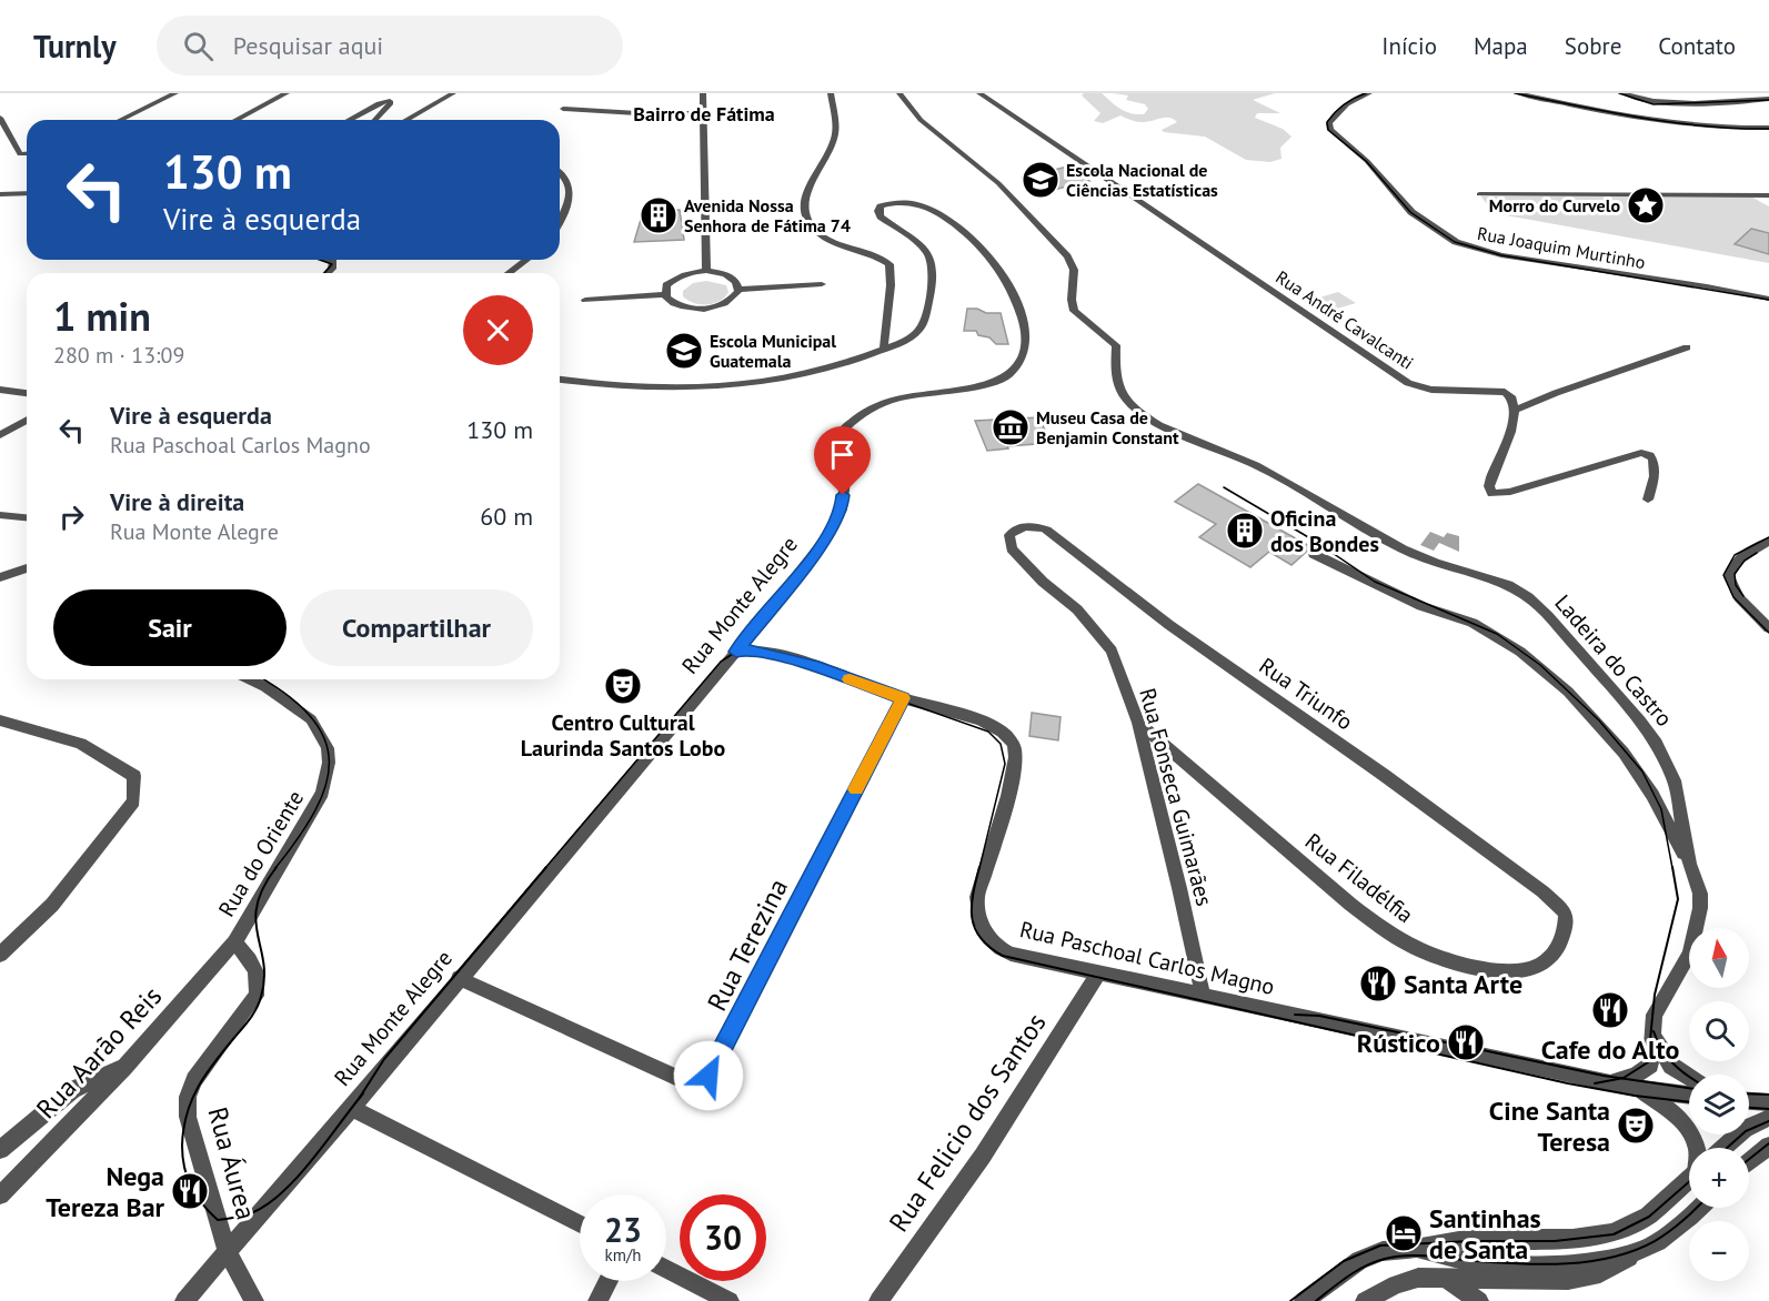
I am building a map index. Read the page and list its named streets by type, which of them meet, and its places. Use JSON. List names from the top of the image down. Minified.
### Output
{"streets":{"street":["Rua Joaquim Murtinho","Rua André Cavalcanti","Rua Monte Alegre","Ladeira do Castro","Rua Triunfo","Rua Fonseca Guimarães","Rua do Oriente","Rua Filadélfia","Rua Terezina","Rua Paschoal Carlos Magno","Rua Aarão Reis","Rua Felicio dos Santos","Rua Áurea"]},"crossings":[["Rua Monte Alegre","Rua Terezina"],["Rua Monte Alegre","Rua Paschoal Carlos Magno"],["Rua Monte Alegre","Rua Áurea"],["Ladeira do Castro","Rua Paschoal Carlos Magno"],["Rua Triunfo","Rua Fonseca Guimarães"],["Rua Triunfo","Rua Filadélfia"],["Rua Fonseca Guimarães","Rua Filadélfia"],["Rua Fonseca Guimarães","Rua Paschoal Carlos Magno"],["Rua do Oriente","Rua Aarão Reis"],["Rua do Oriente","Rua Áurea"],["Rua Terezina","Rua Paschoal Carlos Magno"],["Rua Paschoal Carlos Magno","Rua Felicio dos Santos"],["Rua Aarão Reis","Rua Áurea"]],"districts":["Bairro de Fátima"],"places":{"school or university":["Escola Nacional de Ciências Estatísticas","Escola Municipal Guatemala"],"place":["Morro do Curvelo"],"building":["Avenida Nossa Senhora de Fátima 74","Oficina dos Bondes"],"museum":["Museu Casa de Benjamin Constant"],"theatre":["Centro Cultural Laurinda Santos Lobo","Cine Santa Teresa"],"restaurant":["Santa Arte","Cafe do Alto","Rústico","Nega Tereza Bar"],"hotel":["Santinhas de Santa"]},"north":"top","page":{"header":"Turnly","search":"Pesquisar aqui","nav":["Início","Mapa","Sobre","Contato"],"turn":["130 m","Vire à esquerda"],"heading":["1 min","280 m · 13:09"],"list":[{"name":"Vire à esquerda","note":"Rua Paschoal Carlos Magno","value":"130 m"},{"name":"Vire à direita","note":"Rua Monte Alegre","value":"60 m"}],"buttons":["Sair","Compartilhar"],"map_buttons":["+","−"],"speed":"23 km/h","limit":"30"}}
